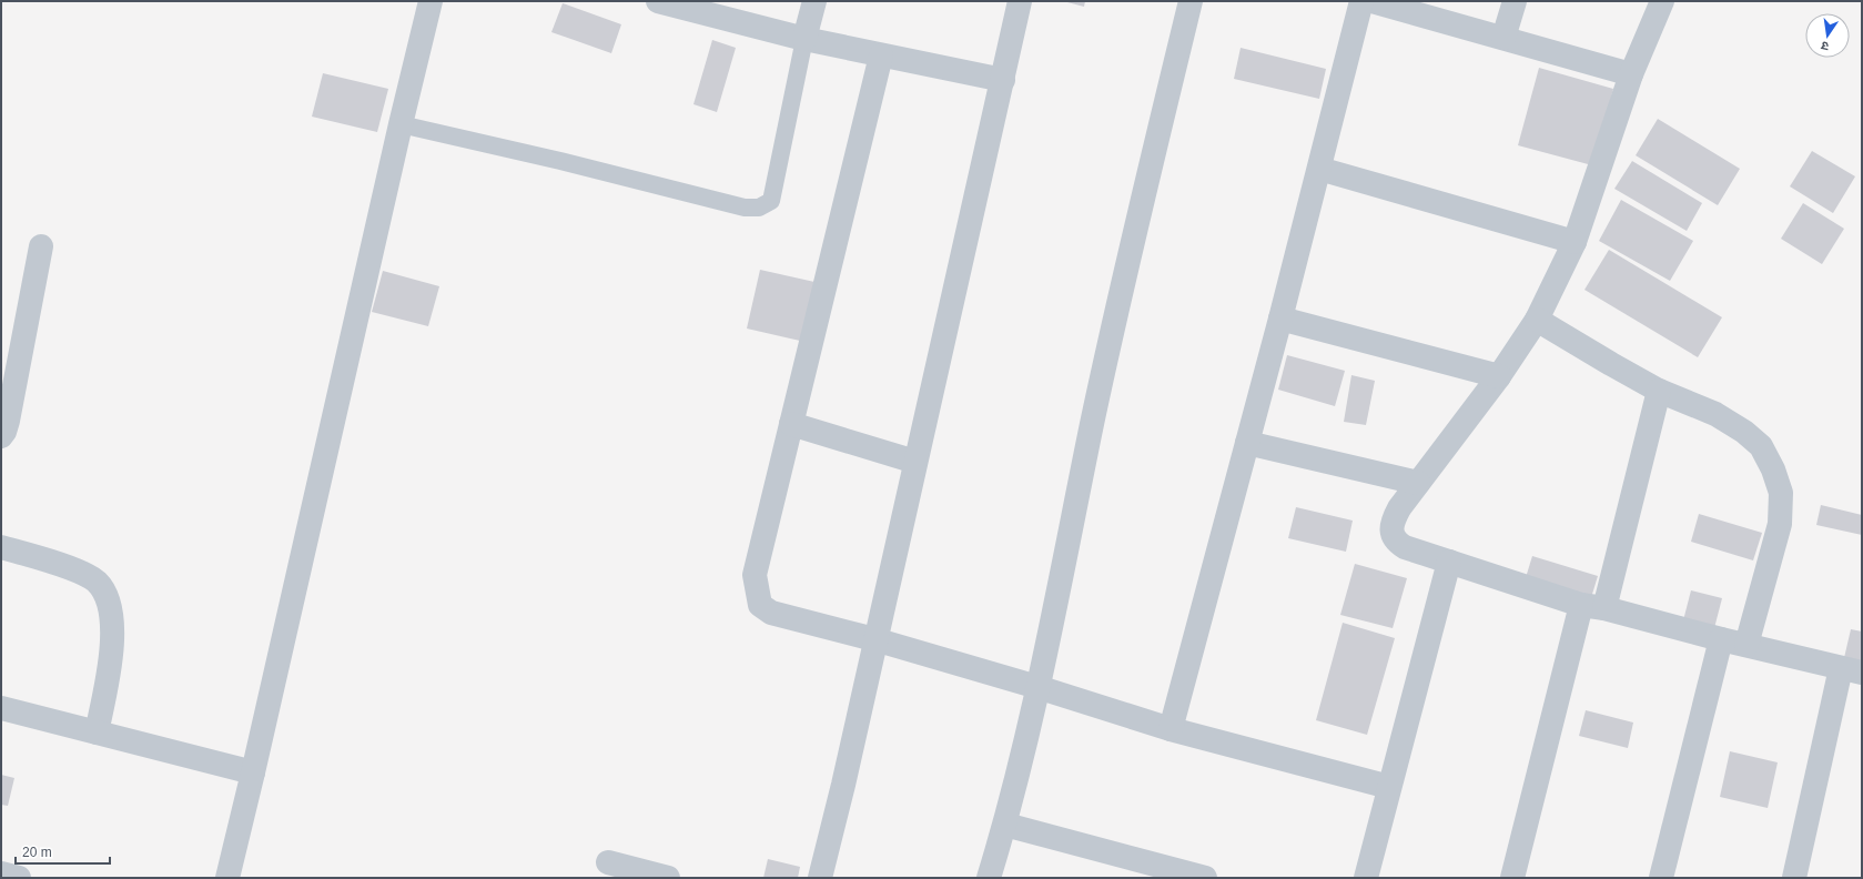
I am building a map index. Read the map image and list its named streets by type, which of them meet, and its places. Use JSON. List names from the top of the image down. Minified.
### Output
{"scale_bar":"20 m","north":"bottom"}
